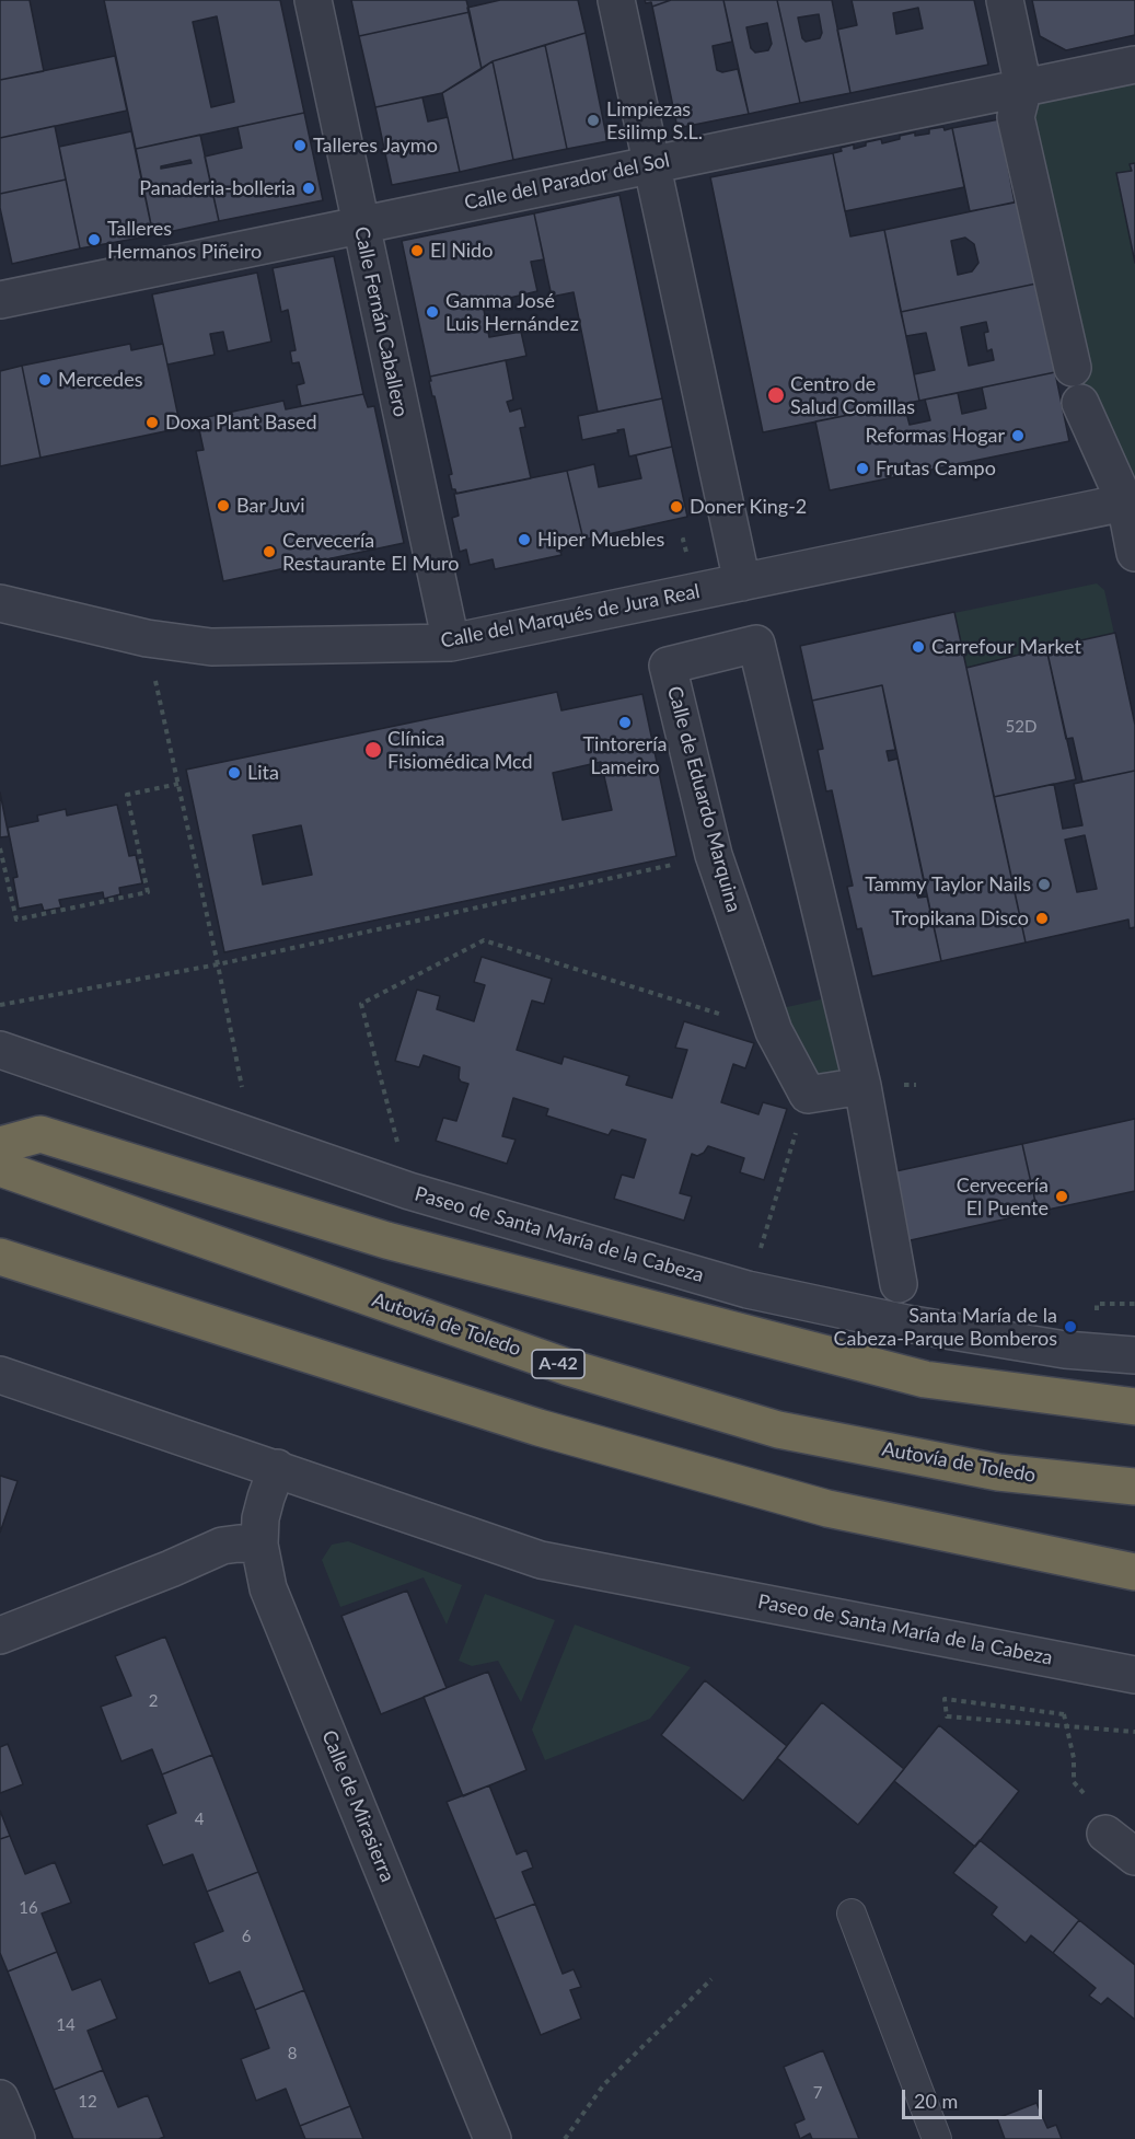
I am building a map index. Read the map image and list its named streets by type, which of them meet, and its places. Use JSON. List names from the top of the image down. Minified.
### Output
{"streets":{"highway":["Autovía de Toledo","A-42"],"street":["Calle del Parador del Sol","Calle Fernán Caballero","Calle del Marqués de Jura Real","Calle de Eduardo Marquina","Paseo de Santa María de la Cabeza","Calle de Mirasierra"]},"crossings":[["Calle del Parador del Sol","Calle Fernán Caballero"],["Calle Fernán Caballero","Calle del Marqués de Jura Real"],["Paseo de Santa María de la Cabeza","Calle de Mirasierra"]],"places":["Limpiezas Esilimp S.L.","Talleres Jaymo","Panaderia-bolleria","Talleres Hermanos Piñeiro","El Nido","Gamma José Luis Hernández","Mercedes","Centro de Salud Comillas","Doxa Plant Based","Reformas Hogar","Frutas Campo","Bar Juvi","Doner King-2","Hiper Muebles","Cervecería Restaurante El Muro","Carrefour Market","Tintorería Lameiro","Clínica Fisiomédica Mcd","Lita","Tammy Taylor Nails","Tropikana Disco","Cervecería El Puente","Santa María de la Cabeza-Parque Bomberos"],"house_numbers":["52D","2","4","16","6","14","8","7","12"],"scale_bar":"20 m"}
